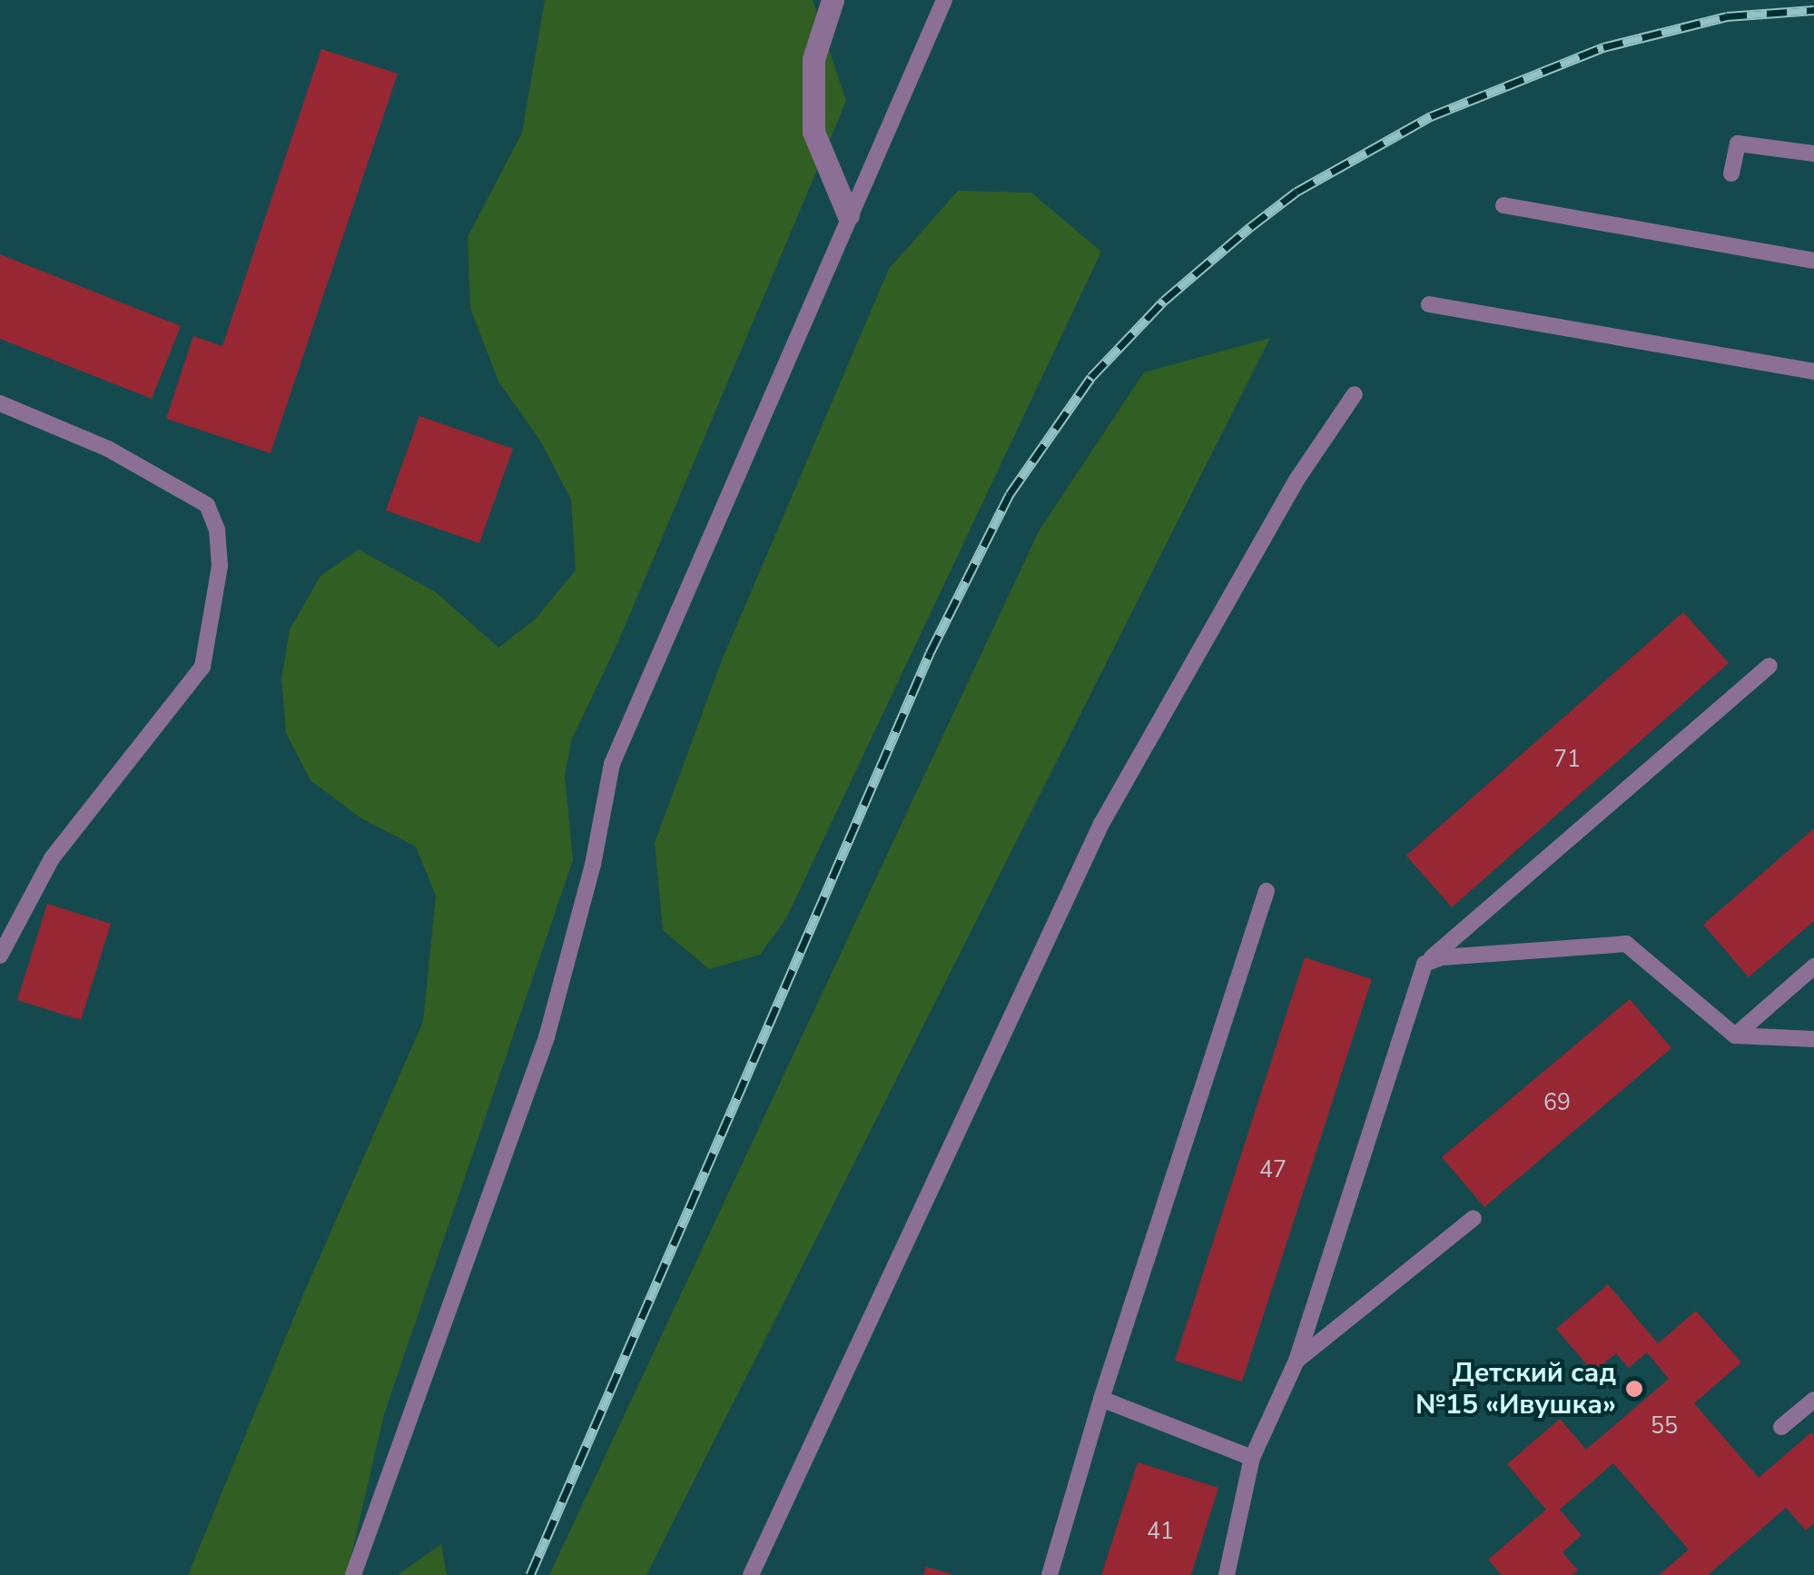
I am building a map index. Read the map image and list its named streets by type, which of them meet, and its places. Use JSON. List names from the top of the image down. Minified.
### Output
{"places":["Детский сад №15 «Ивушка»"],"house_numbers":["71","69","47","55","41"]}
